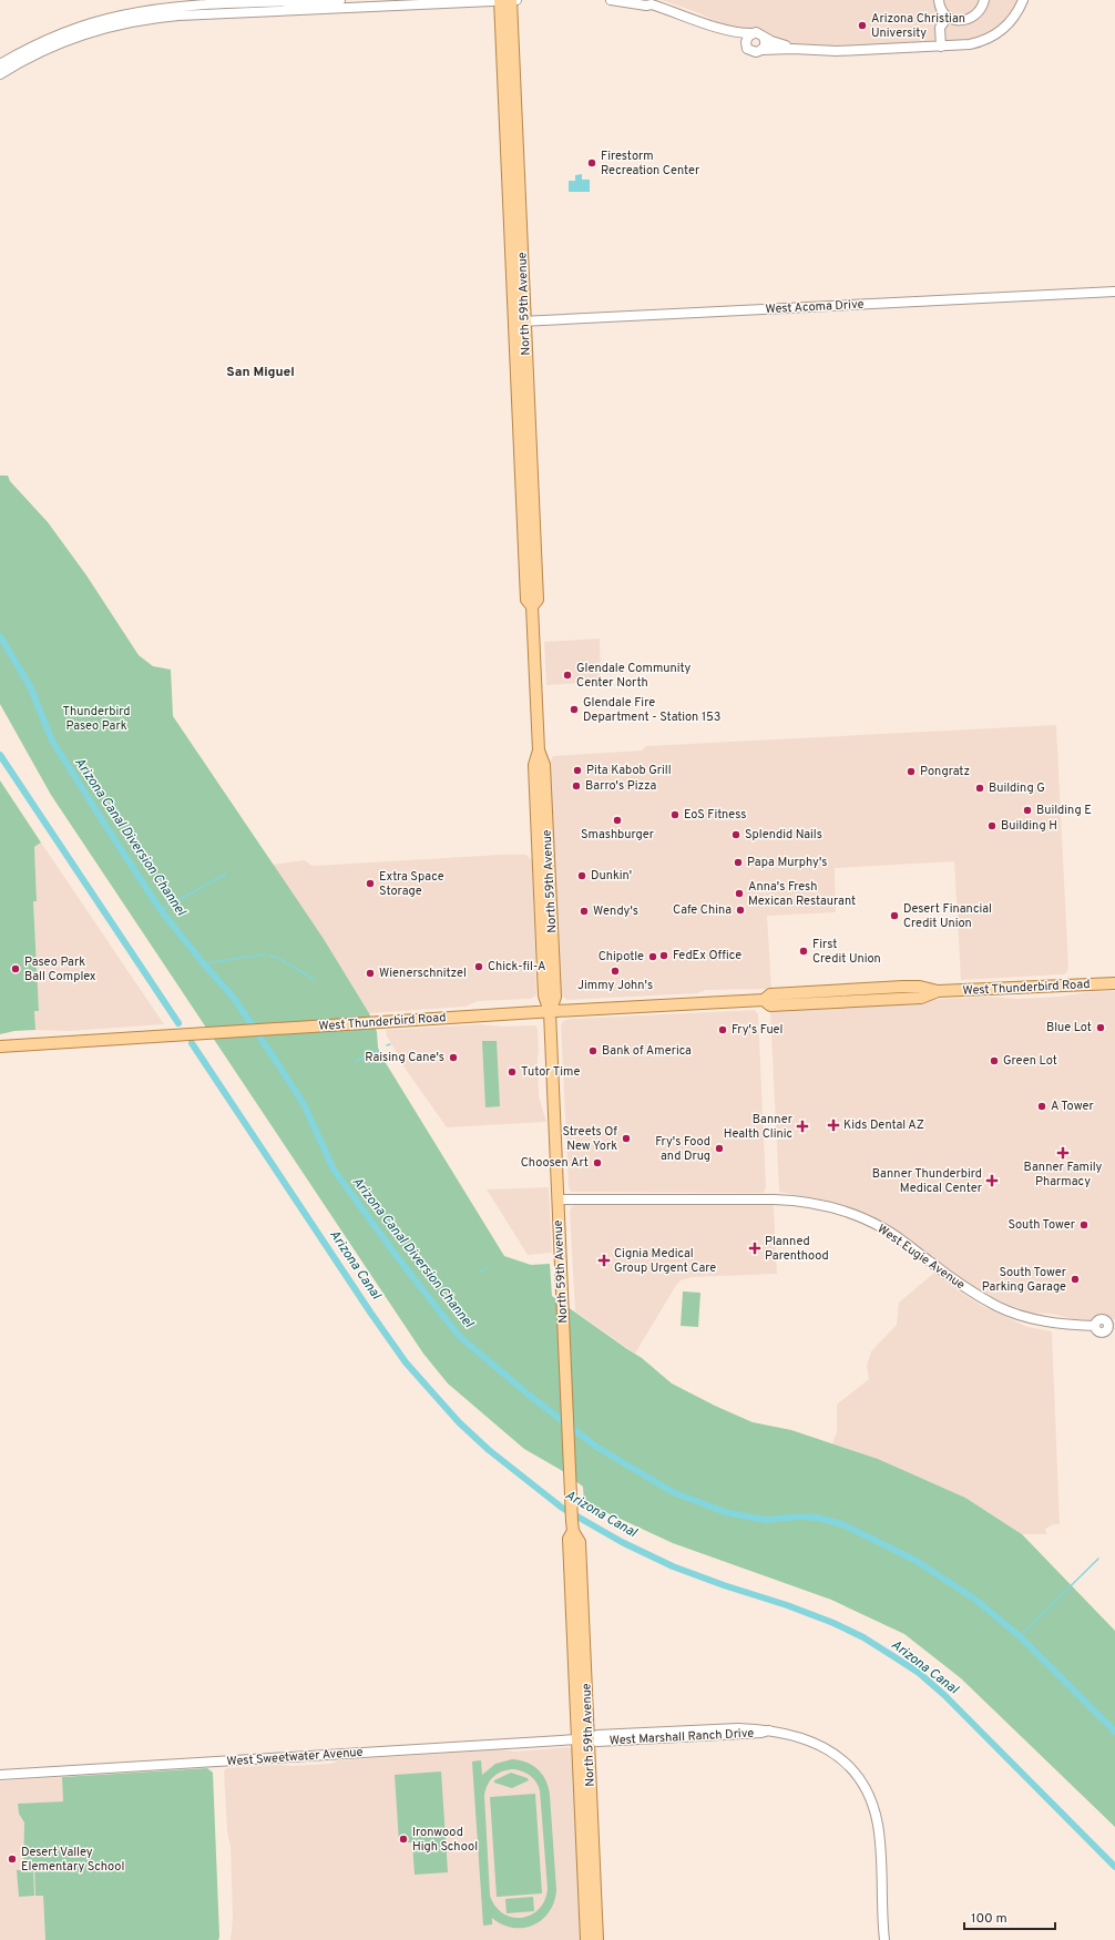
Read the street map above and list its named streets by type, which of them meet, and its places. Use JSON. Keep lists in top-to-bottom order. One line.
{"streets":{"main road":["North 59th Avenue","West Thunderbird Road"],"street":["West Acoma Drive","West Eugie Avenue","West Marshall Ranch Drive","West Sweetwater Avenue"]},"crossings":[["North 59th Avenue","West Acoma Drive"],["North 59th Avenue","West Thunderbird Road"],["North 59th Avenue","West Eugie Avenue"],["North 59th Avenue","West Marshall Ranch Drive"],["North 59th Avenue","West Sweetwater Avenue"],["West Marshall Ranch Drive","West Sweetwater Avenue"]],"districts":["San Miguel"],"water":["Arizona Canal Diversion Channel","Arizona Canal"],"parks":["Thunderbird Paseo Park"],"places":{"other":["Arizona Christian University","Firestorm Recreation Center","Glendale Community Center North","Glendale Fire Department - Station 153","Pita Kabob Grill","Pongratz","Barro's Pizza","Building G","Building E","EoS Fitness","Smashburger","Building H","Splendid Nails","Papa Murphy's","Dunkin'","Extra Space Storage","Anna's Fresh Mexican Restaurant","Cafe China","Wendy's","Desert Financial Credit Union","First Credit Union","FedEx Office","Chipotle","Chick-fil-A","Paseo Park Ball Complex","Jimmy John's","Wienerschnitzel","Blue Lot","Fry's Fuel","Bank of America","Raising Cane's","Green Lot","Tutor Time","A Tower","Streets Of New York","Fry's Food and Drug","Choosen Art","South Tower","South Tower Parking Garage","Ironwood High School","Desert Valley Elementary School"],"health":["Kids Dental AZ","Banner Health Clinic","Banner Family Pharmacy","Banner Thunderbird Medical Center","Planned Parenthood","Cignia Medical Group Urgent Care"]},"scale_bar":"100 m"}
